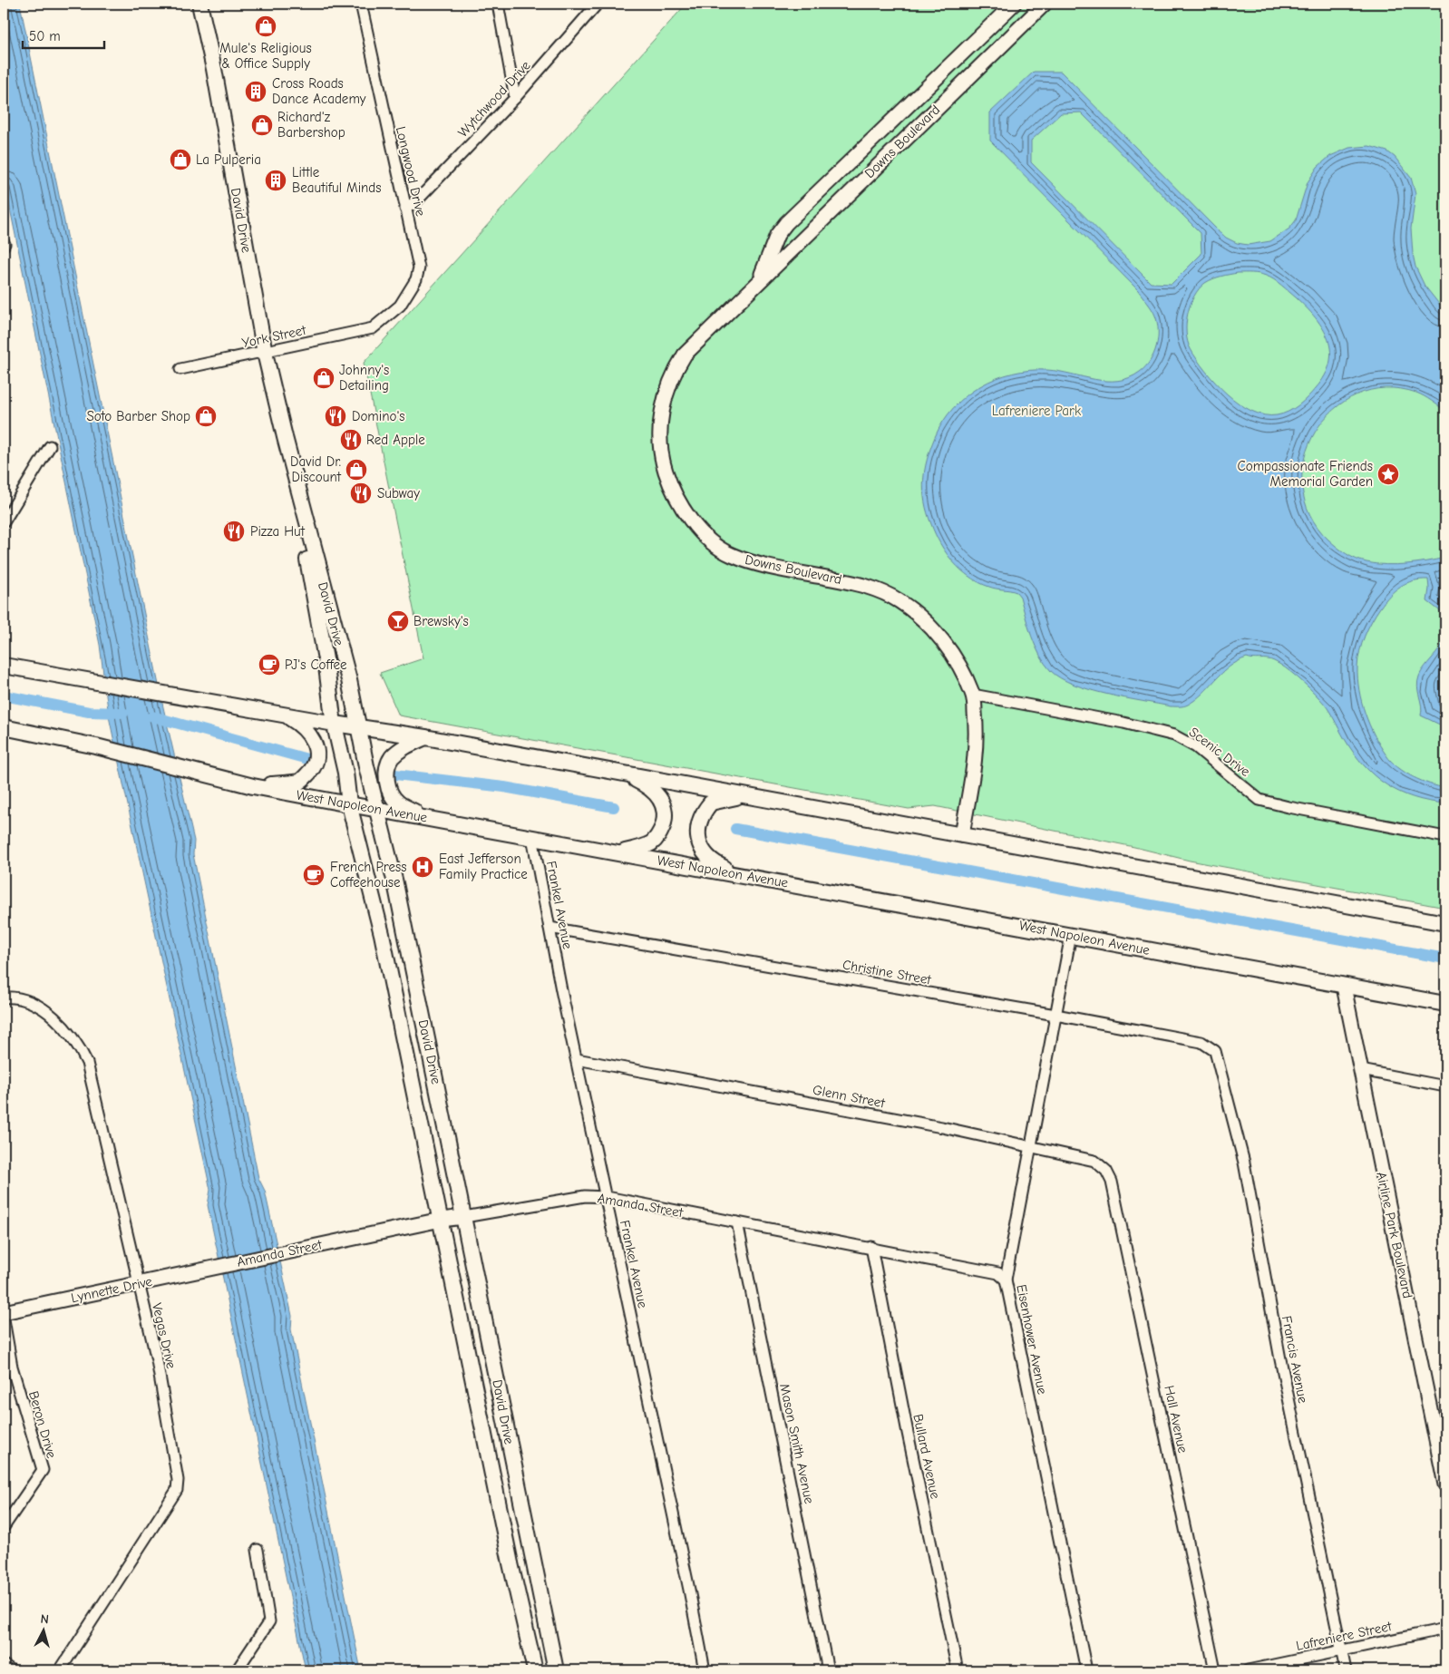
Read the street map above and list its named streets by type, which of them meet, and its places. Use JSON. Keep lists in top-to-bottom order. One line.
{"streets":{"main road":["David Drive","West Napoleon Avenue"],"street":["Wytchwood Drive","Downs Boulevard","Longwood Drive","York Street","Scenic Drive","Frankel Avenue","Christine Street","Glenn Street","Amanda Street","Airline Park Boulevard","Lynnette Drive","Vegas Drive","Eisenhower Avenue","Francis Avenue","Hall Avenue","Beron Drive","Mason Smith Avenue","Bullard Avenue","Lafreniere Street"]},"crossings":[["Wytchwood Drive","Longwood Drive"],["Downs Boulevard","Scenic Drive"],["Longwood Drive","York Street"],["David Drive","York Street"],["David Drive","West Napoleon Avenue"],["David Drive","Amanda Street"],["West Napoleon Avenue","Frankel Avenue"],["West Napoleon Avenue","Airline Park Boulevard"],["West Napoleon Avenue","Eisenhower Avenue"],["Frankel Avenue","Christine Street"],["Frankel Avenue","Glenn Street"],["Frankel Avenue","Amanda Street"],["Christine Street","Eisenhower Avenue"],["Christine Street","Francis Avenue"],["Glenn Street","Eisenhower Avenue"],["Glenn Street","Hall Avenue"],["Amanda Street","Lynnette Drive"],["Amanda Street","Eisenhower Avenue"],["Amanda Street","Mason Smith Avenue"],["Amanda Street","Bullard Avenue"],["Lynnette Drive","Vegas Drive"],["Francis Avenue","Lafreniere Street"]],"parks":["Lafreniere Park"],"places":{"shop":["Mule's Religious & Office Supply","Richard'z Barbershop","La Pulperia","Johnny's Detailing","Soto Barber Shop","David Dr. Discount"],"building":["Cross Roads Dance Academy","Little Beautiful Minds"],"restaurant":["Domino's","Red Apple","Subway","Pizza Hut"],"place":["Compassionate Friends Memorial Garden"],"bar":["Brewsky's"],"cafe":["PJ's Coffee","French Press Coffeehouse"],"hospital":["East Jefferson Family Practice"]},"scale_bar":"50 m","north":"top"}
